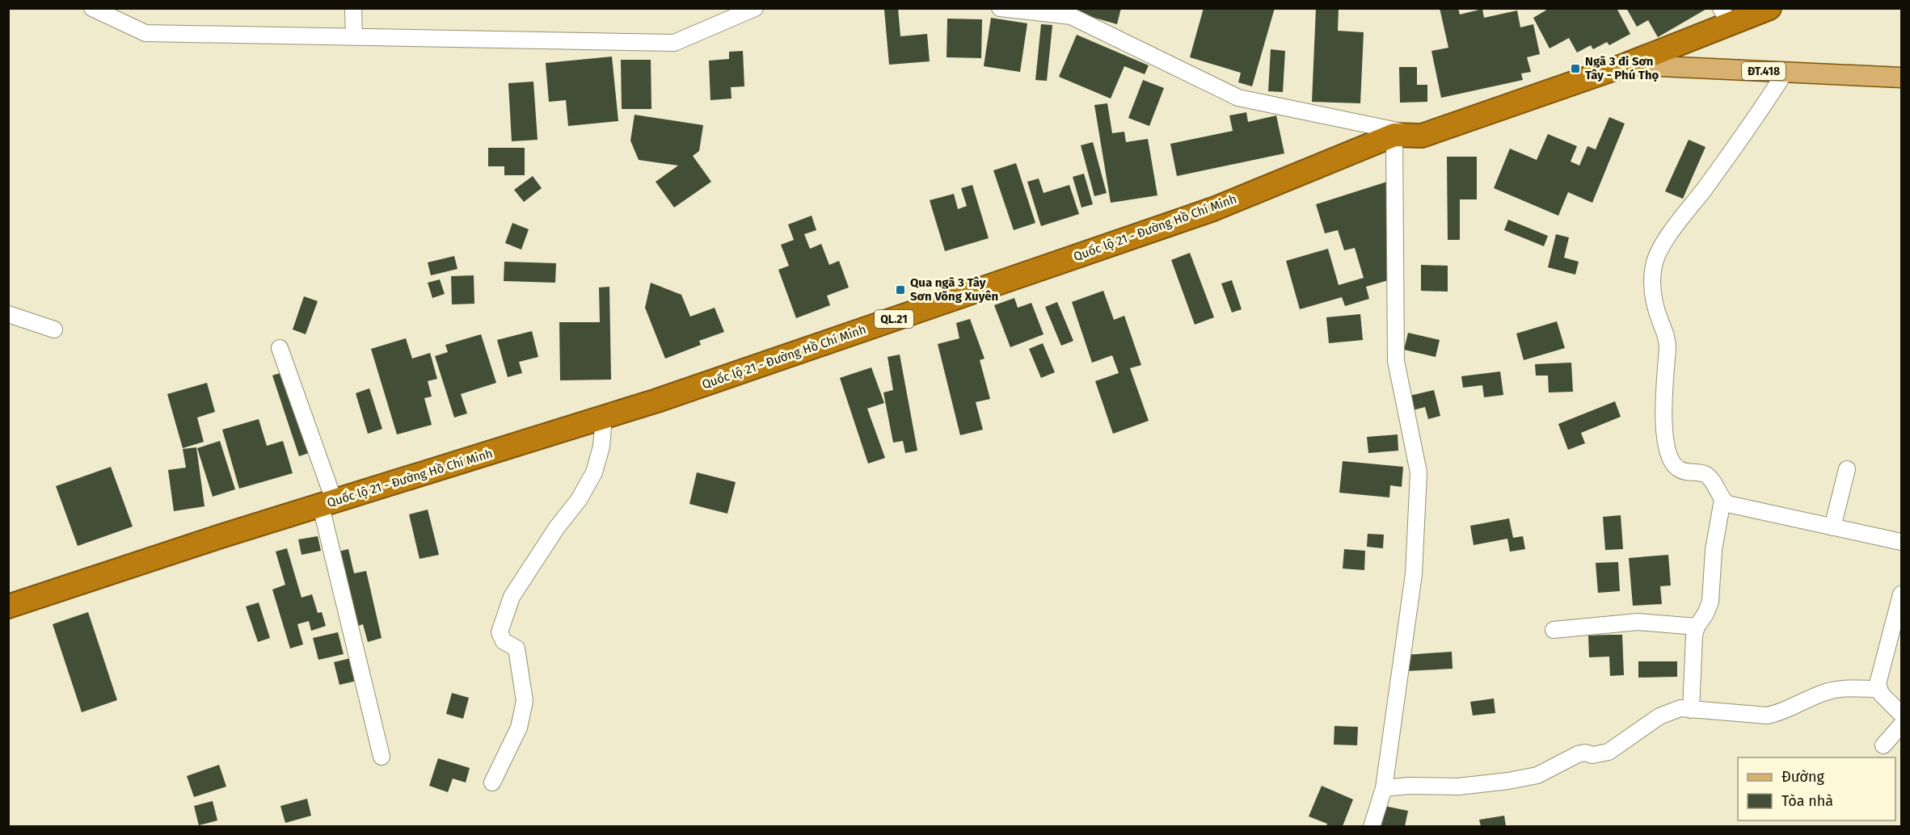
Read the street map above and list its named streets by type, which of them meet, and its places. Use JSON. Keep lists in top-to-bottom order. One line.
{"streets":{"highway":["Quốc lộ 21 - Đường Hồ Chí Minh","QL.21"],"main road":["ĐT.418"]},"crossings":[["ĐT.418","Quốc lộ 21 - Đường Hồ Chí Minh"]],"places":{"transit":["Ngã 3 đi Sơn Tây - Phú Thọ","Qua ngã 3 Tây Sơn Võng Xuyên"]},"legend":["Đường","Tòa nhà"]}
